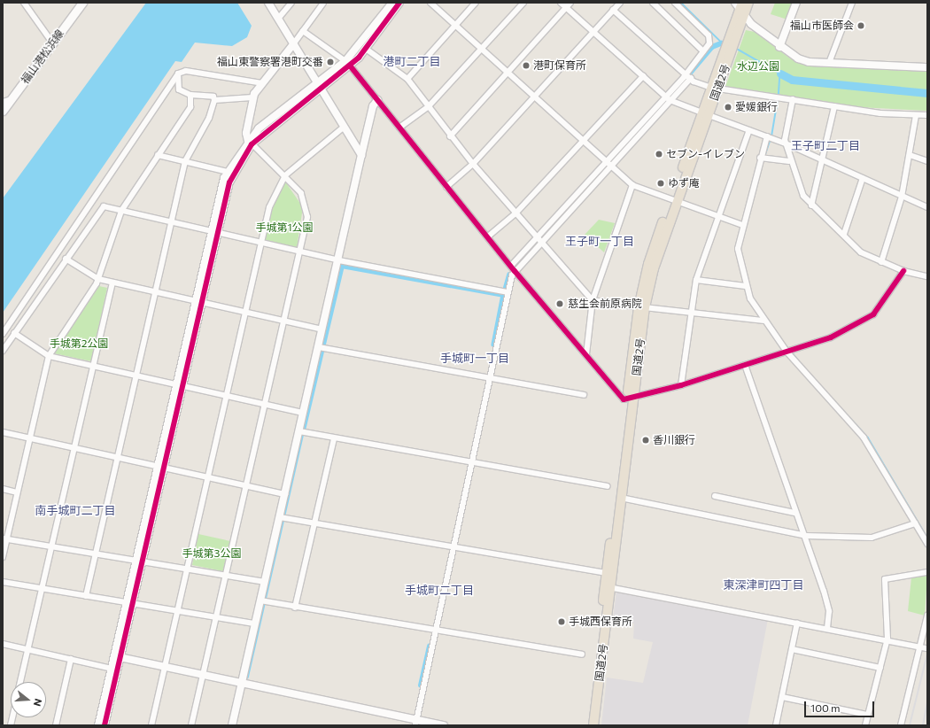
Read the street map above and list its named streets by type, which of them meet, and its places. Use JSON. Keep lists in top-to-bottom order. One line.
{"streets":{"highway":["国道2号"],"main road":["福山港松浜線"]},"districts":["港町二丁目","王子町二丁目","王子町一丁目","手城町一丁目","南手城町二丁目","東深津町四丁目","手城町二丁目"],"parks":["水辺公園","手城第1公園","手城第2公園","手城第3公園"],"places":["福山市医師会","福山東警察署港町交番","港町保育所","愛媛銀行","セブン-イレブン","ゆず庵","慈生会前原病院","香川銀行","手城西保育所"],"scale_bar":"100 m","north":"right"}
